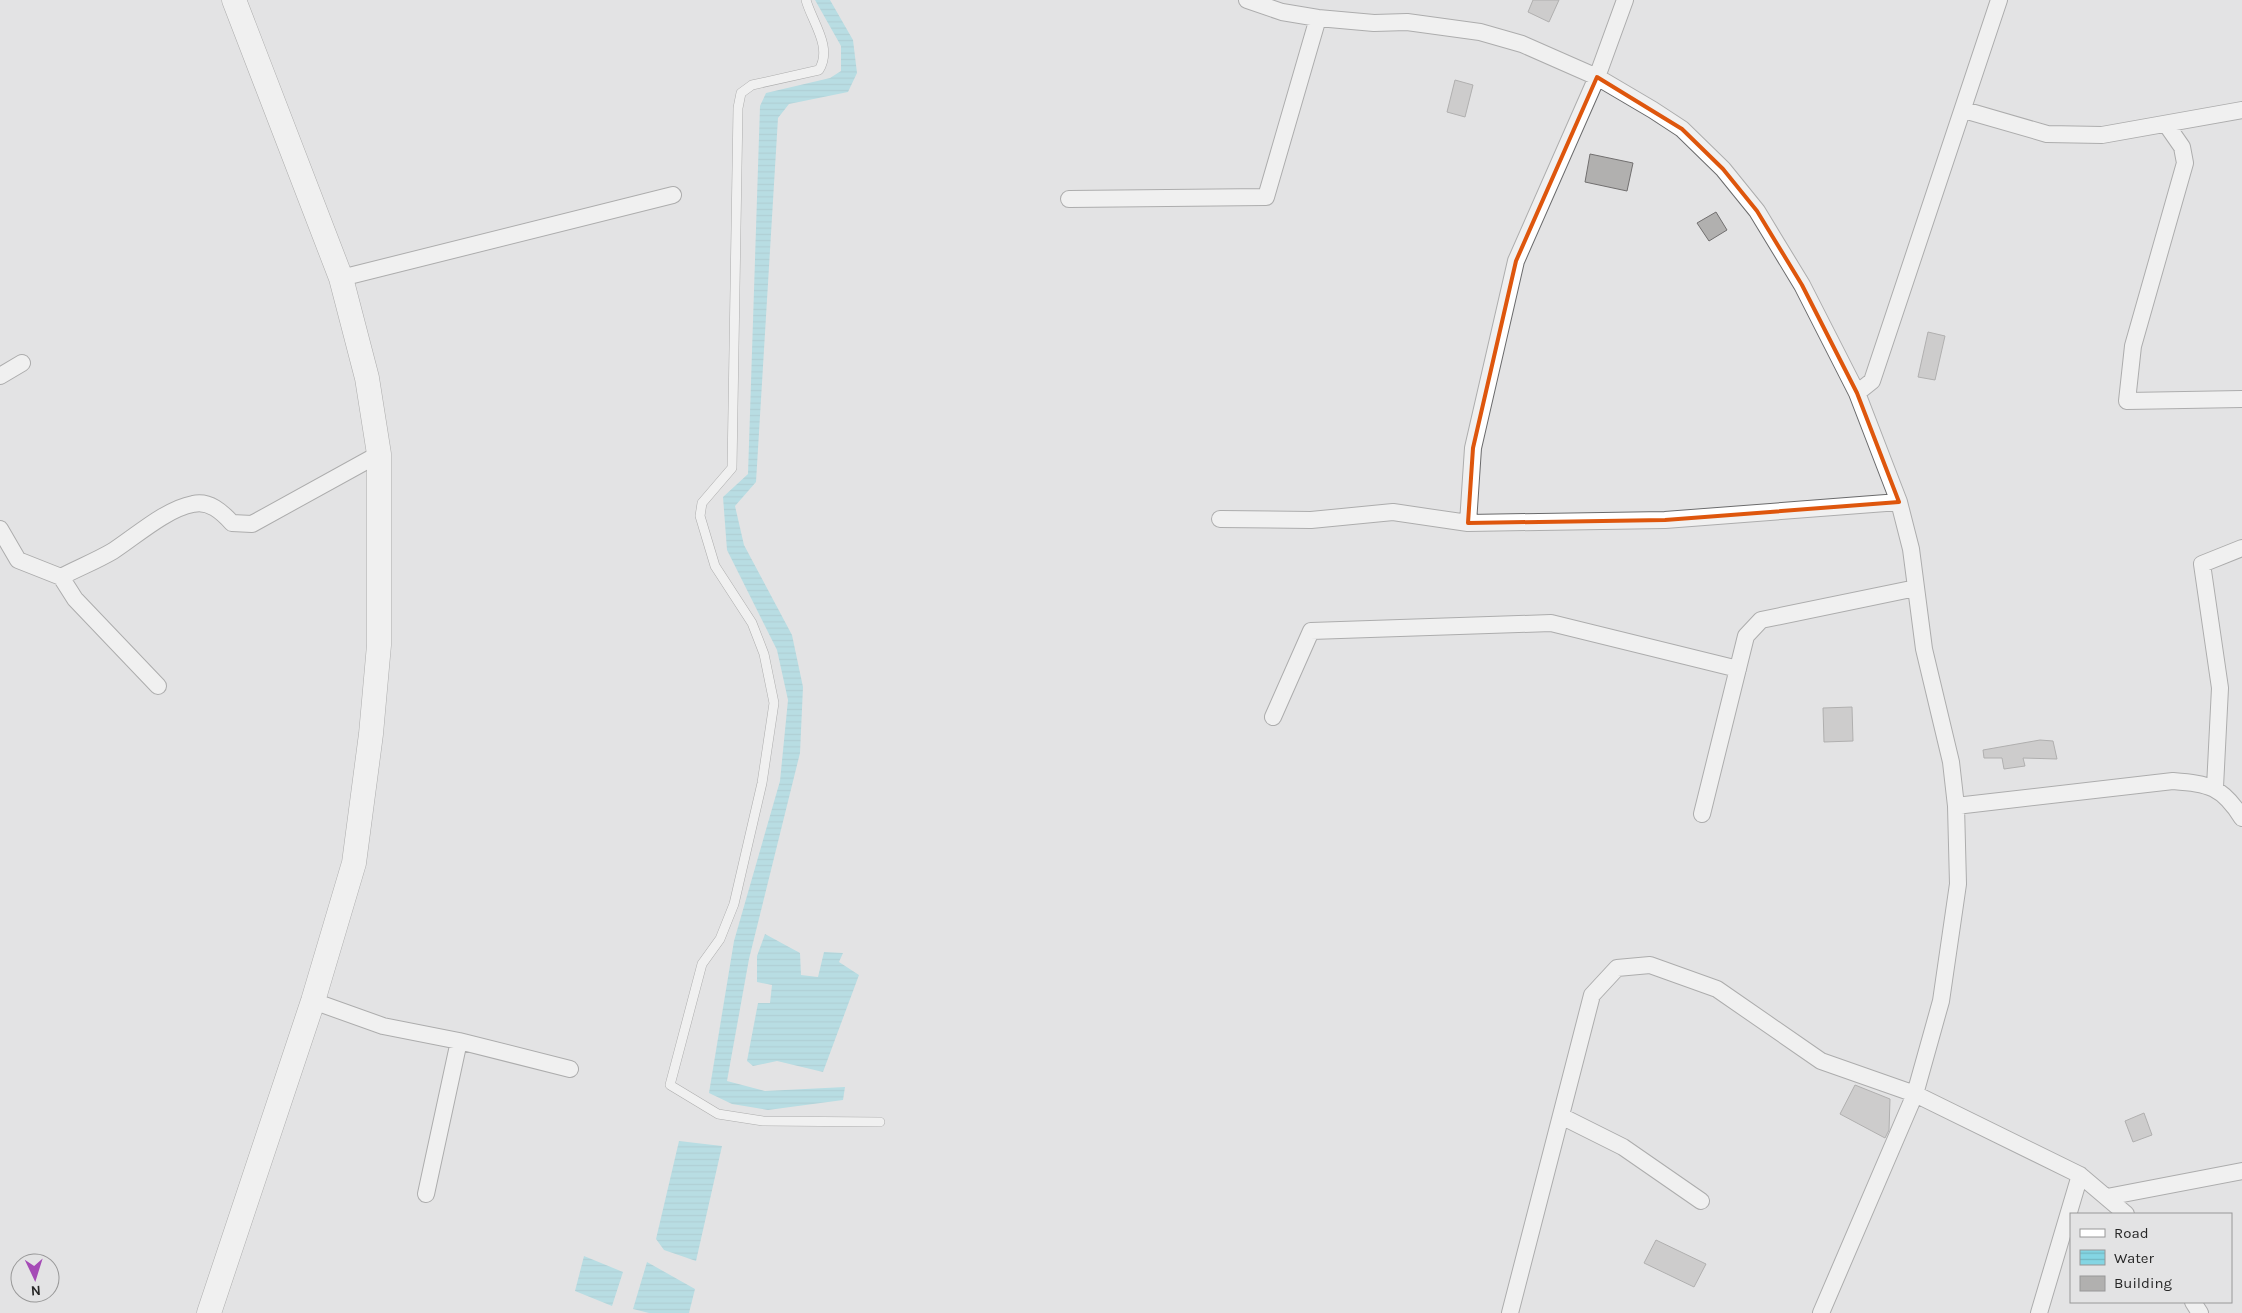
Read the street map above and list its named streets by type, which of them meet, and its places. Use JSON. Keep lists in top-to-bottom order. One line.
{"legend":["Road","Water","Building"],"north":"bottom"}
